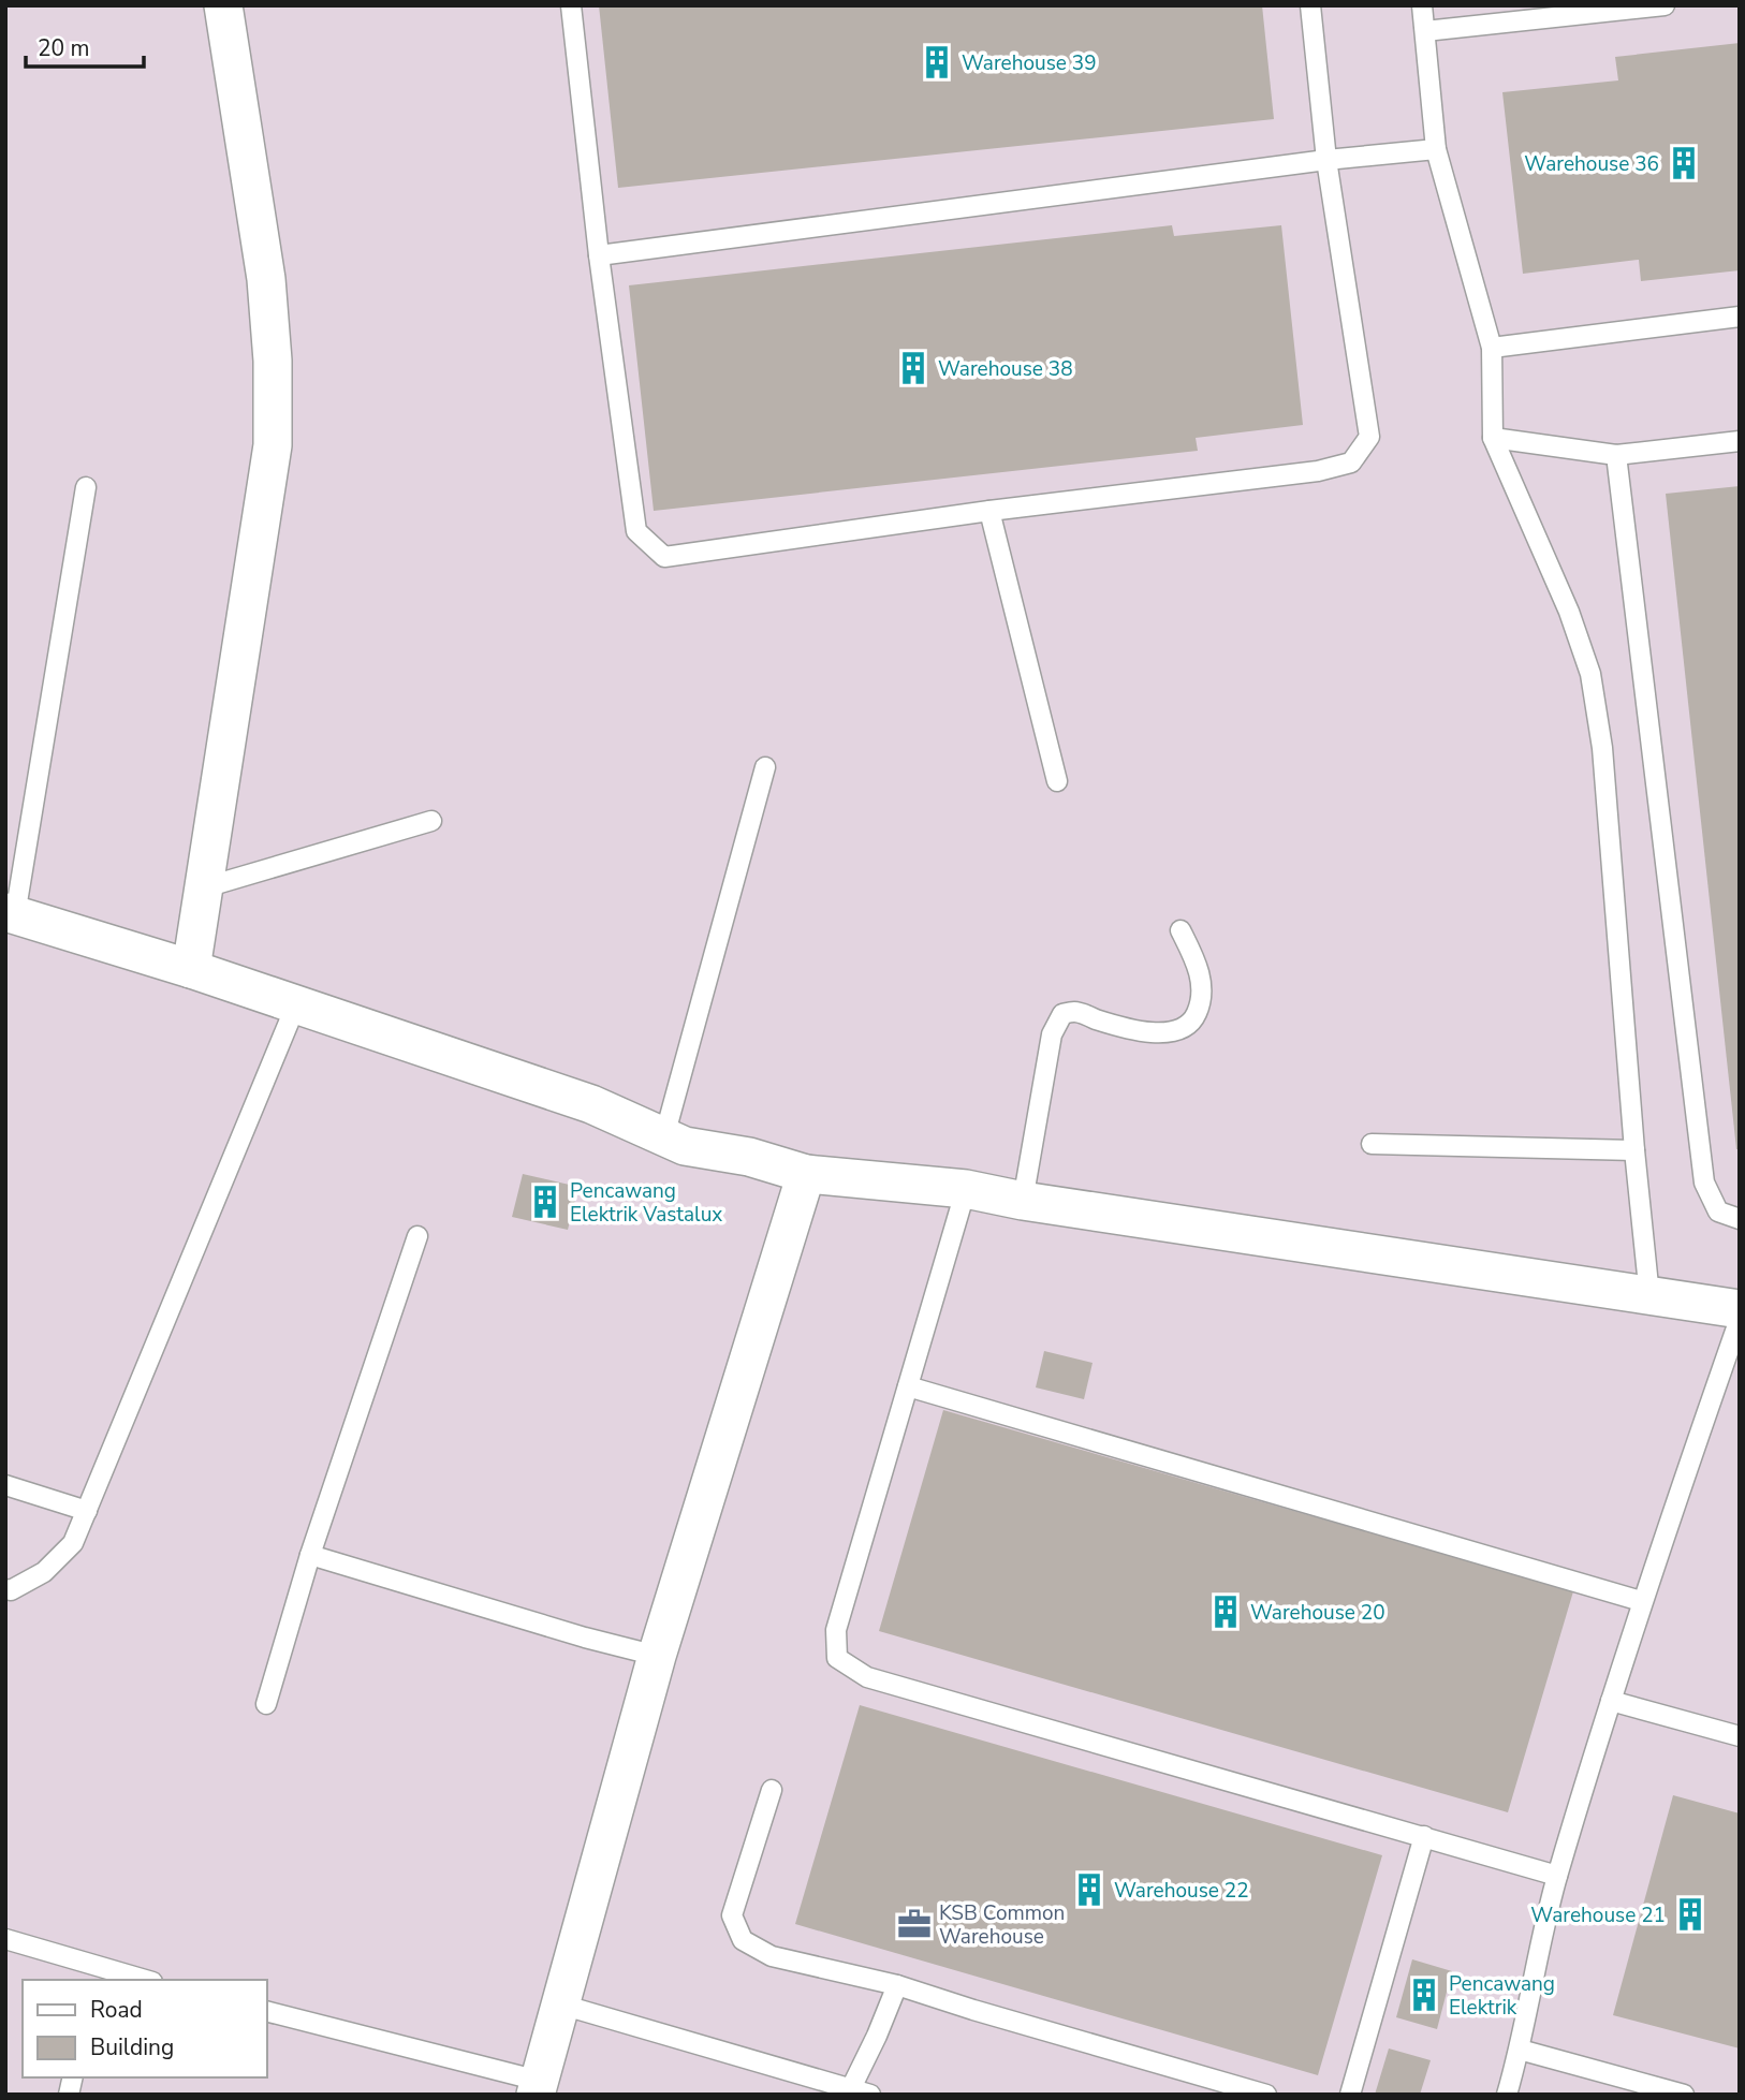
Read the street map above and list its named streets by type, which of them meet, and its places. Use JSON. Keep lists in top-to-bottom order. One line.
{"places":{"building":["Warehouse 39","Warehouse 36","Warehouse 38","Pencawang Elektrik Vastalux","Warehouse 20","Warehouse 22","Warehouse 21","Pencawang Elektrik"],"office":["KSB Common Warehouse"]},"legend":["Road","Building"],"scale_bar":"20 m"}
